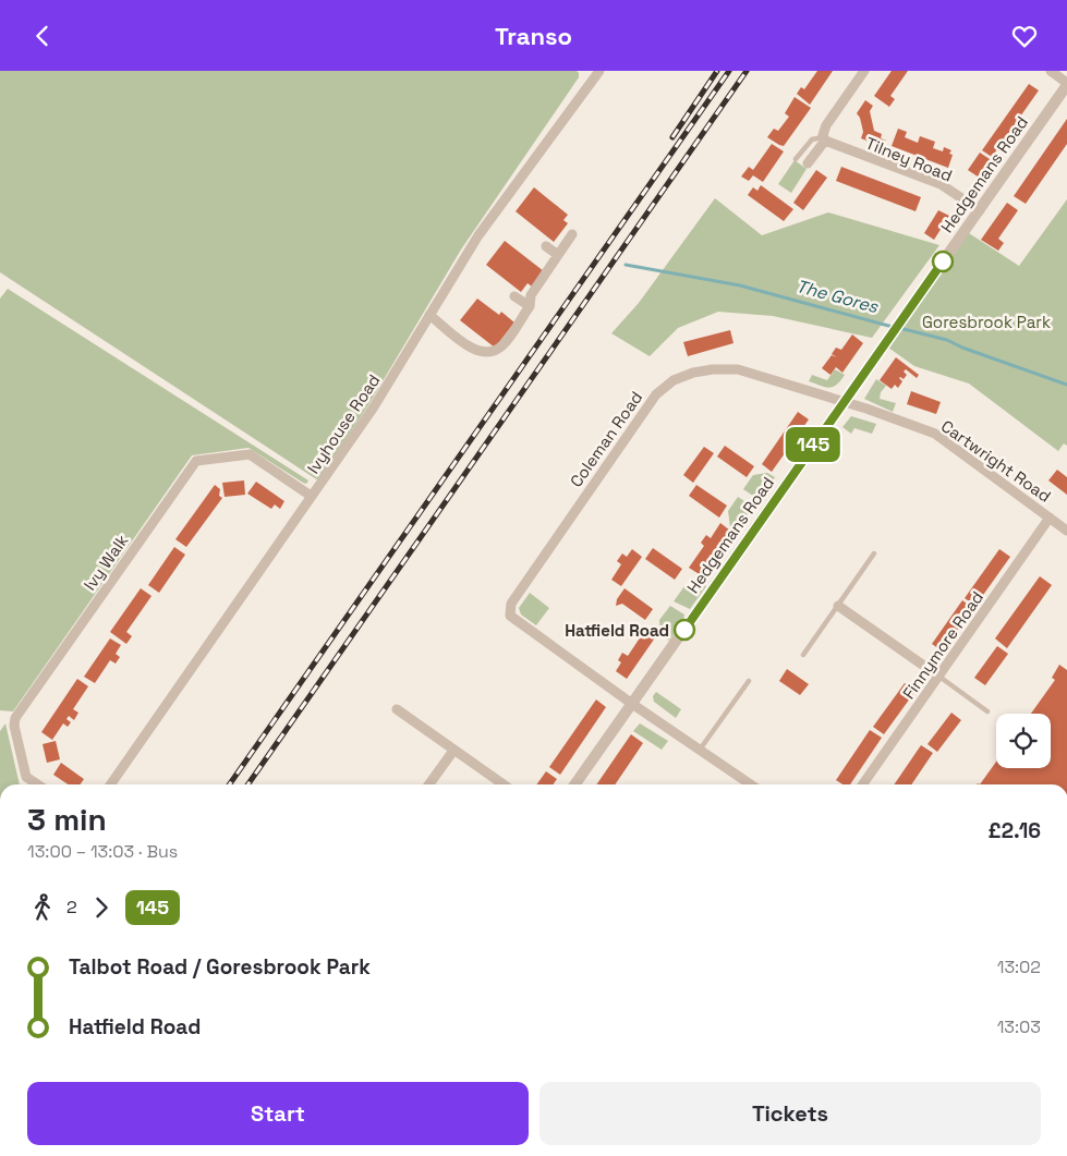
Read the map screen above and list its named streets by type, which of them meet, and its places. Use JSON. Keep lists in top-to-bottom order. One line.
{"streets":{"street":["Tilney Road","Hedgemans Road","Ivyhouse Road","Coleman Road","Cartwright Road","Ivy Walk","Finnymore Road"]},"crossings":[["Tilney Road","Hedgemans Road"],["Hedgemans Road","Coleman Road"],["Hedgemans Road","Cartwright Road"],["Ivyhouse Road","Ivy Walk"],["Coleman Road","Cartwright Road"],["Cartwright Road","Finnymore Road"]],"water":["The Gores"],"parks":["Goresbrook Park"],"places":["Hatfield Road"],"lines":["bus line 145"],"page":{"header":"Transo","on_map":"145","heading":["3 min","13:00 – 13:03 · Bus","£2.16"],"legs":["2","145"],"list":[{"name":"Talbot Road / Goresbrook Park","value":"13:02"},{"name":"Hatfield Road","value":"13:03"}],"buttons":["Start","Tickets"]}}
